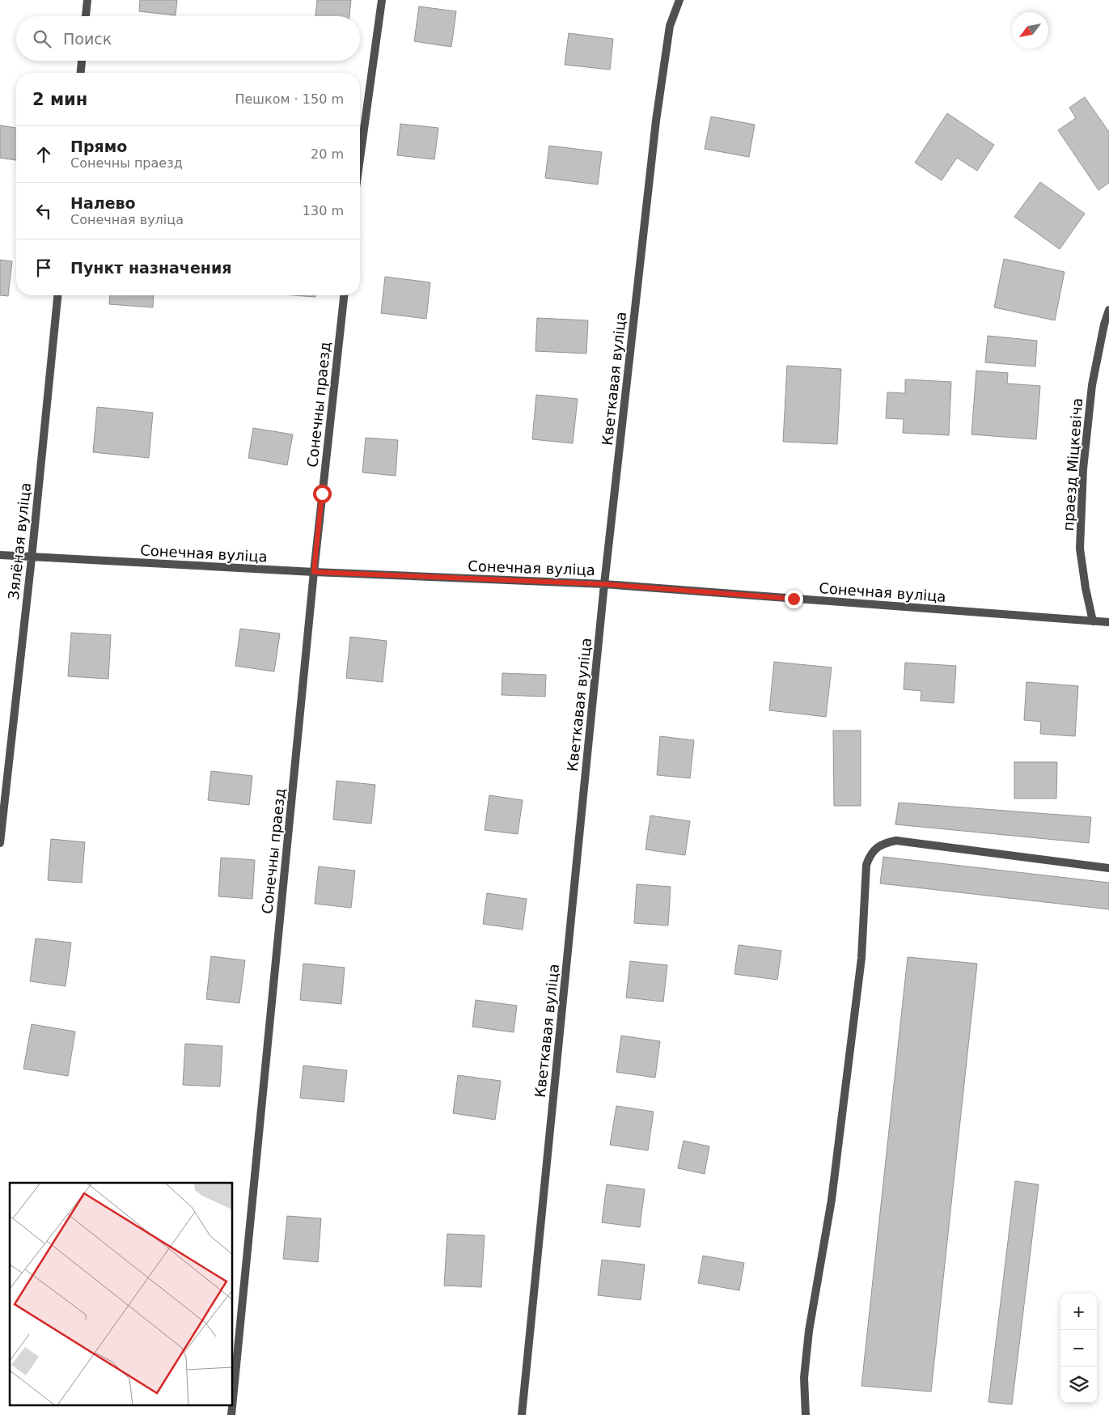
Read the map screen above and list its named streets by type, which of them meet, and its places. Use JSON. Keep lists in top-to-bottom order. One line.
{"streets":{"street":["Кветкавая вуліца","Сонечны праезд","праезд Міцкевіча","Зялёная вуліца","Сонечная вуліца"]},"crossings":[["Кветкавая вуліца","Сонечная вуліца"],["Сонечны праезд","Сонечная вуліца"],["праезд Міцкевіча","Сонечная вуліца"],["Зялёная вуліца","Сонечная вуліца"]],"north":"bottom left","page":{"search":"Поиск","heading":["2 мин","Пешком · 150 m"],"list":[["Прямо","Сонечны праезд","20 m"],["Налево","Сонечная вуліца","130 m"],"Пункт назначения"],"map_buttons":["+","−"]}}
